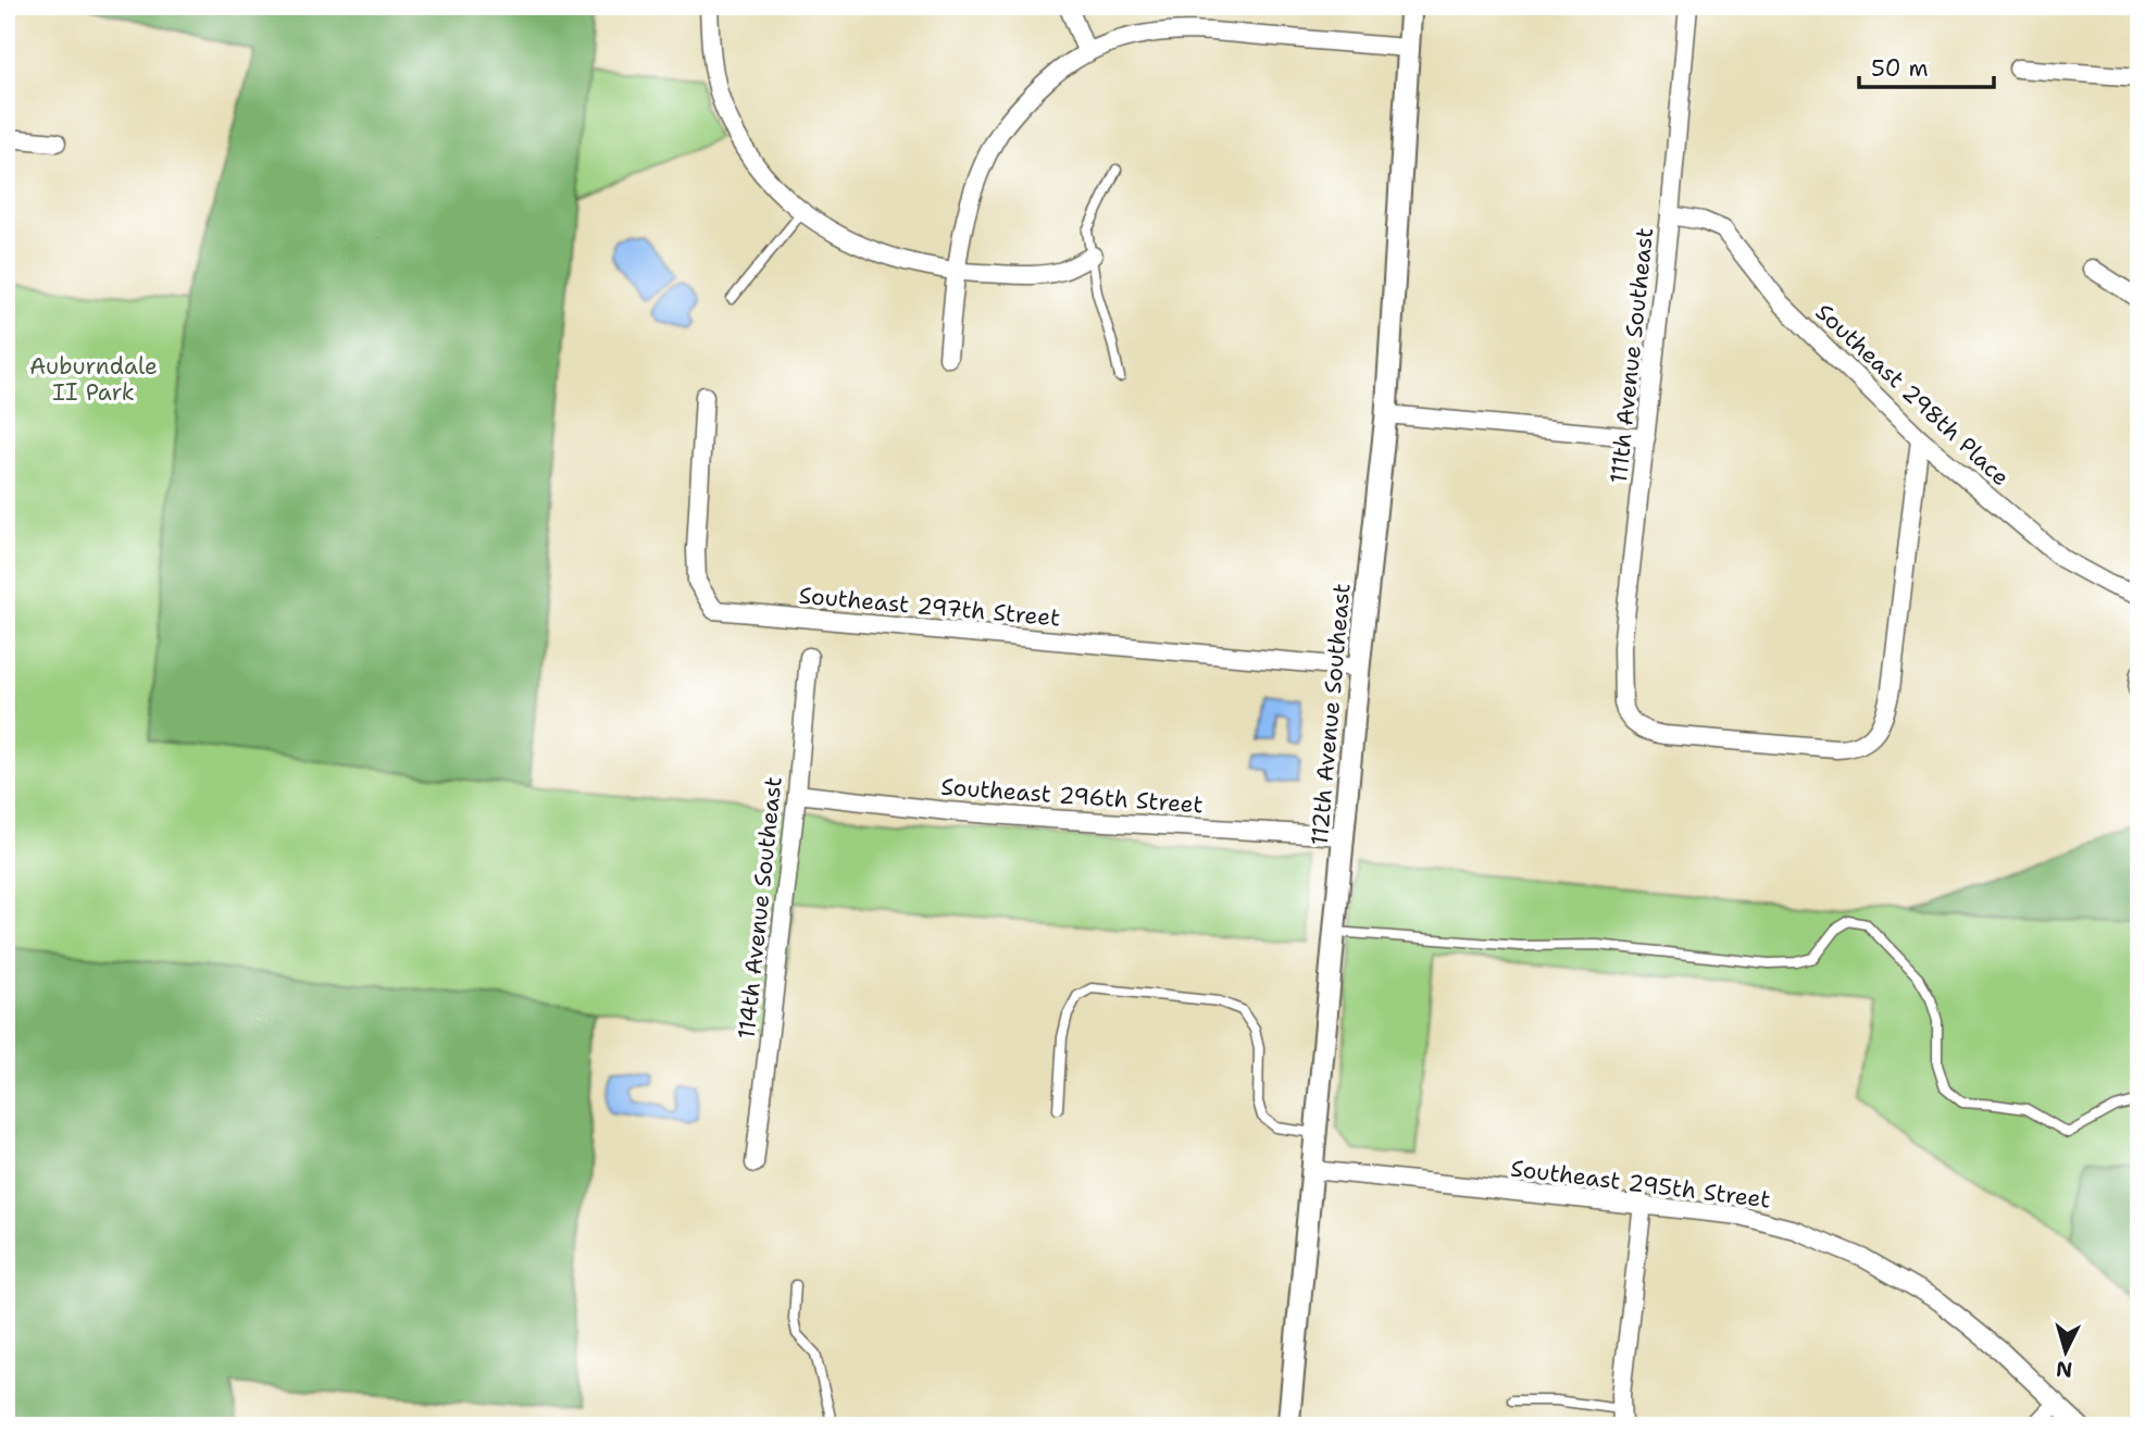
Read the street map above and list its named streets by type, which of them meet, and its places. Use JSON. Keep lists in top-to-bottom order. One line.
{"streets":{"street":["111th Avenue Southeast","Southeast 298th Place","Southeast 297th Street","112th Avenue Southeast","Southeast 296th Street","114th Avenue Southeast","Southeast 295th Street"]},"crossings":[["111th Avenue Southeast","Southeast 298th Place"],["Southeast 297th Street","112th Avenue Southeast"],["112th Avenue Southeast","Southeast 296th Street"],["112th Avenue Southeast","Southeast 295th Street"],["Southeast 296th Street","114th Avenue Southeast"]],"parks":["Auburndale II Park"],"scale_bar":"50 m","north":"bottom"}
